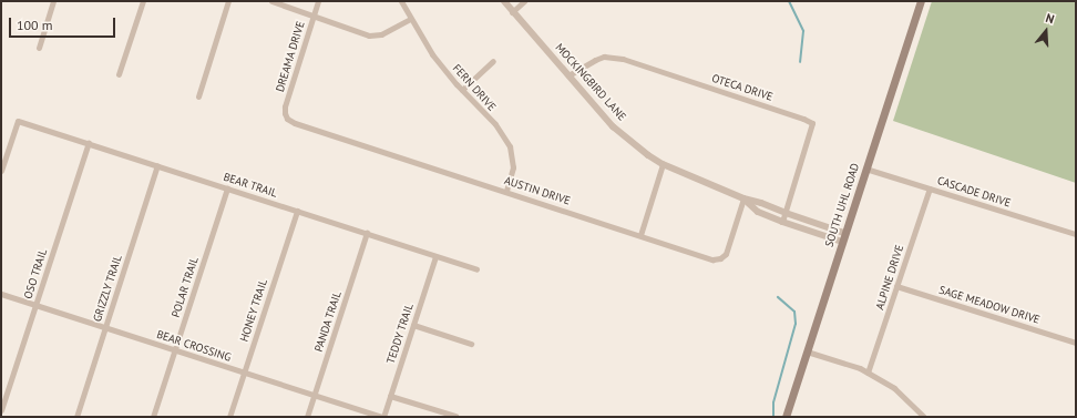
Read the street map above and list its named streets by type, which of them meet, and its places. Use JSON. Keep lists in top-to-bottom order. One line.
{"streets":{"main road":["SOUTH UHL ROAD"],"street":["DREAMA DRIVE","MOCKINGBIRD LANE","FERN DRIVE","OTECA DRIVE","BEAR TRAIL","AUSTIN DRIVE","CASCADE DRIVE","OSO TRAIL","ALPINE DRIVE","POLAR TRAIL","GRIZZLY TRAIL","SAGE MEADOW DRIVE","HONEY TRAIL","PANDA TRAIL","TEDDY TRAIL","BEAR CROSSING"]},"crossings":[["DREAMA DRIVE","AUSTIN DRIVE"],["MOCKINGBIRD LANE","OTECA DRIVE"],["MOCKINGBIRD LANE","AUSTIN DRIVE"],["MOCKINGBIRD LANE","SOUTH UHL ROAD"],["FERN DRIVE","AUSTIN DRIVE"],["BEAR TRAIL","OSO TRAIL"],["BEAR TRAIL","POLAR TRAIL"],["BEAR TRAIL","GRIZZLY TRAIL"],["BEAR TRAIL","HONEY TRAIL"],["BEAR TRAIL","PANDA TRAIL"],["BEAR TRAIL","TEDDY TRAIL"],["CASCADE DRIVE","SOUTH UHL ROAD"],["CASCADE DRIVE","ALPINE DRIVE"],["OSO TRAIL","BEAR CROSSING"],["ALPINE DRIVE","SAGE MEADOW DRIVE"],["POLAR TRAIL","BEAR CROSSING"],["GRIZZLY TRAIL","BEAR CROSSING"],["HONEY TRAIL","BEAR CROSSING"],["PANDA TRAIL","BEAR CROSSING"],["TEDDY TRAIL","BEAR CROSSING"]],"scale_bar":"100 m","north":"top"}
